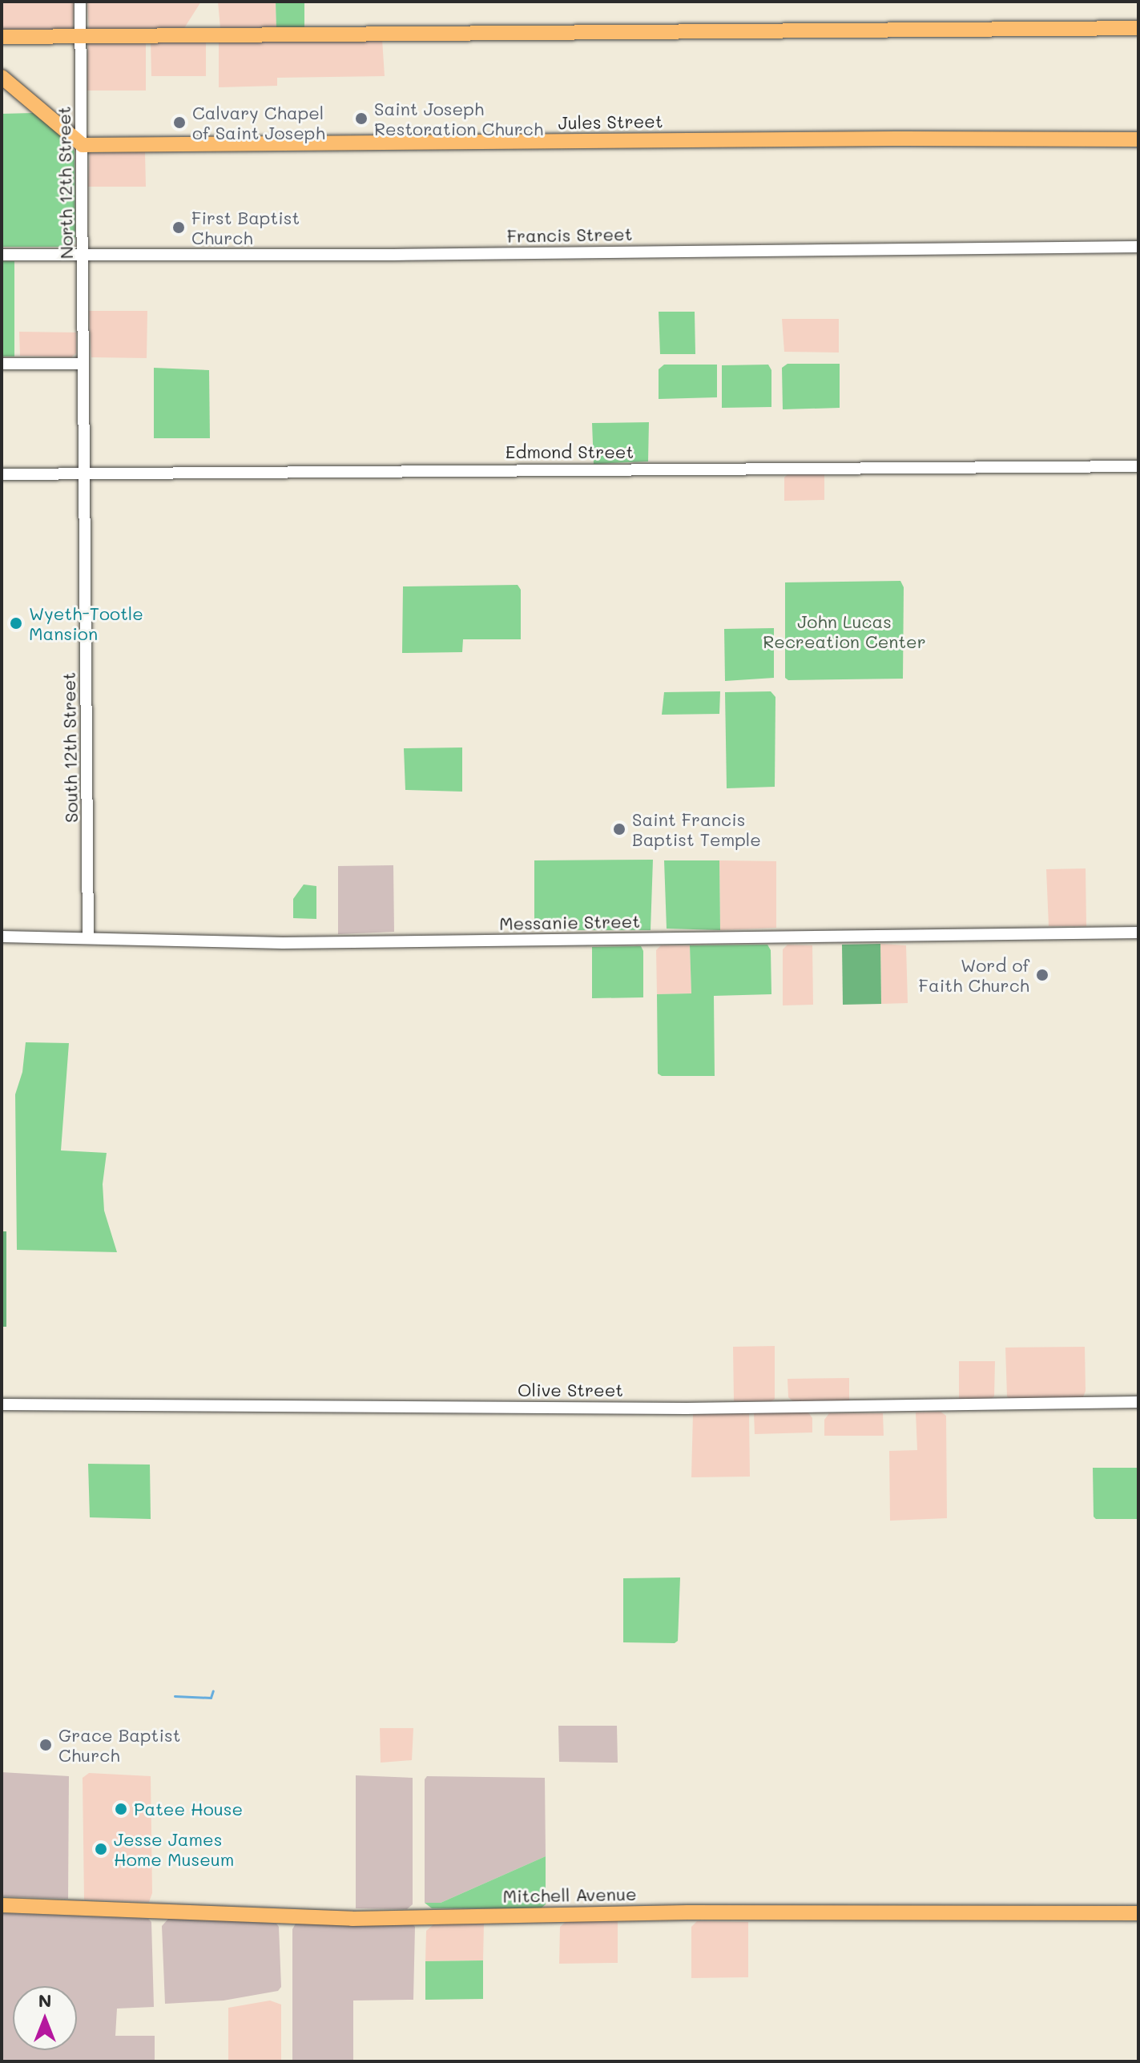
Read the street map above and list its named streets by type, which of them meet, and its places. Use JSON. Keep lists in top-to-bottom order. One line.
{"streets":{"main road":["Jules Street","Mitchell Avenue"],"street":["North 12th Street","Francis Street","Edmond Street","South 12th Street","Messanie Street","Olive Street"]},"crossings":[["Jules Street","North 12th Street"],["North 12th Street","Francis Street"],["North 12th Street","South 12th Street"],["Edmond Street","South 12th Street"],["South 12th Street","Messanie Street"]],"parks":["John Lucas Recreation Center"],"places":["Saint Joseph Restoration Church","Calvary Chapel of Saint Joseph","First Baptist Church","Wyeth-Tootle Mansion","Saint Francis Baptist Temple","Word of Faith Church","Grace Baptist Church","Patee House","Jesse James Home Museum"],"north":"top"}
